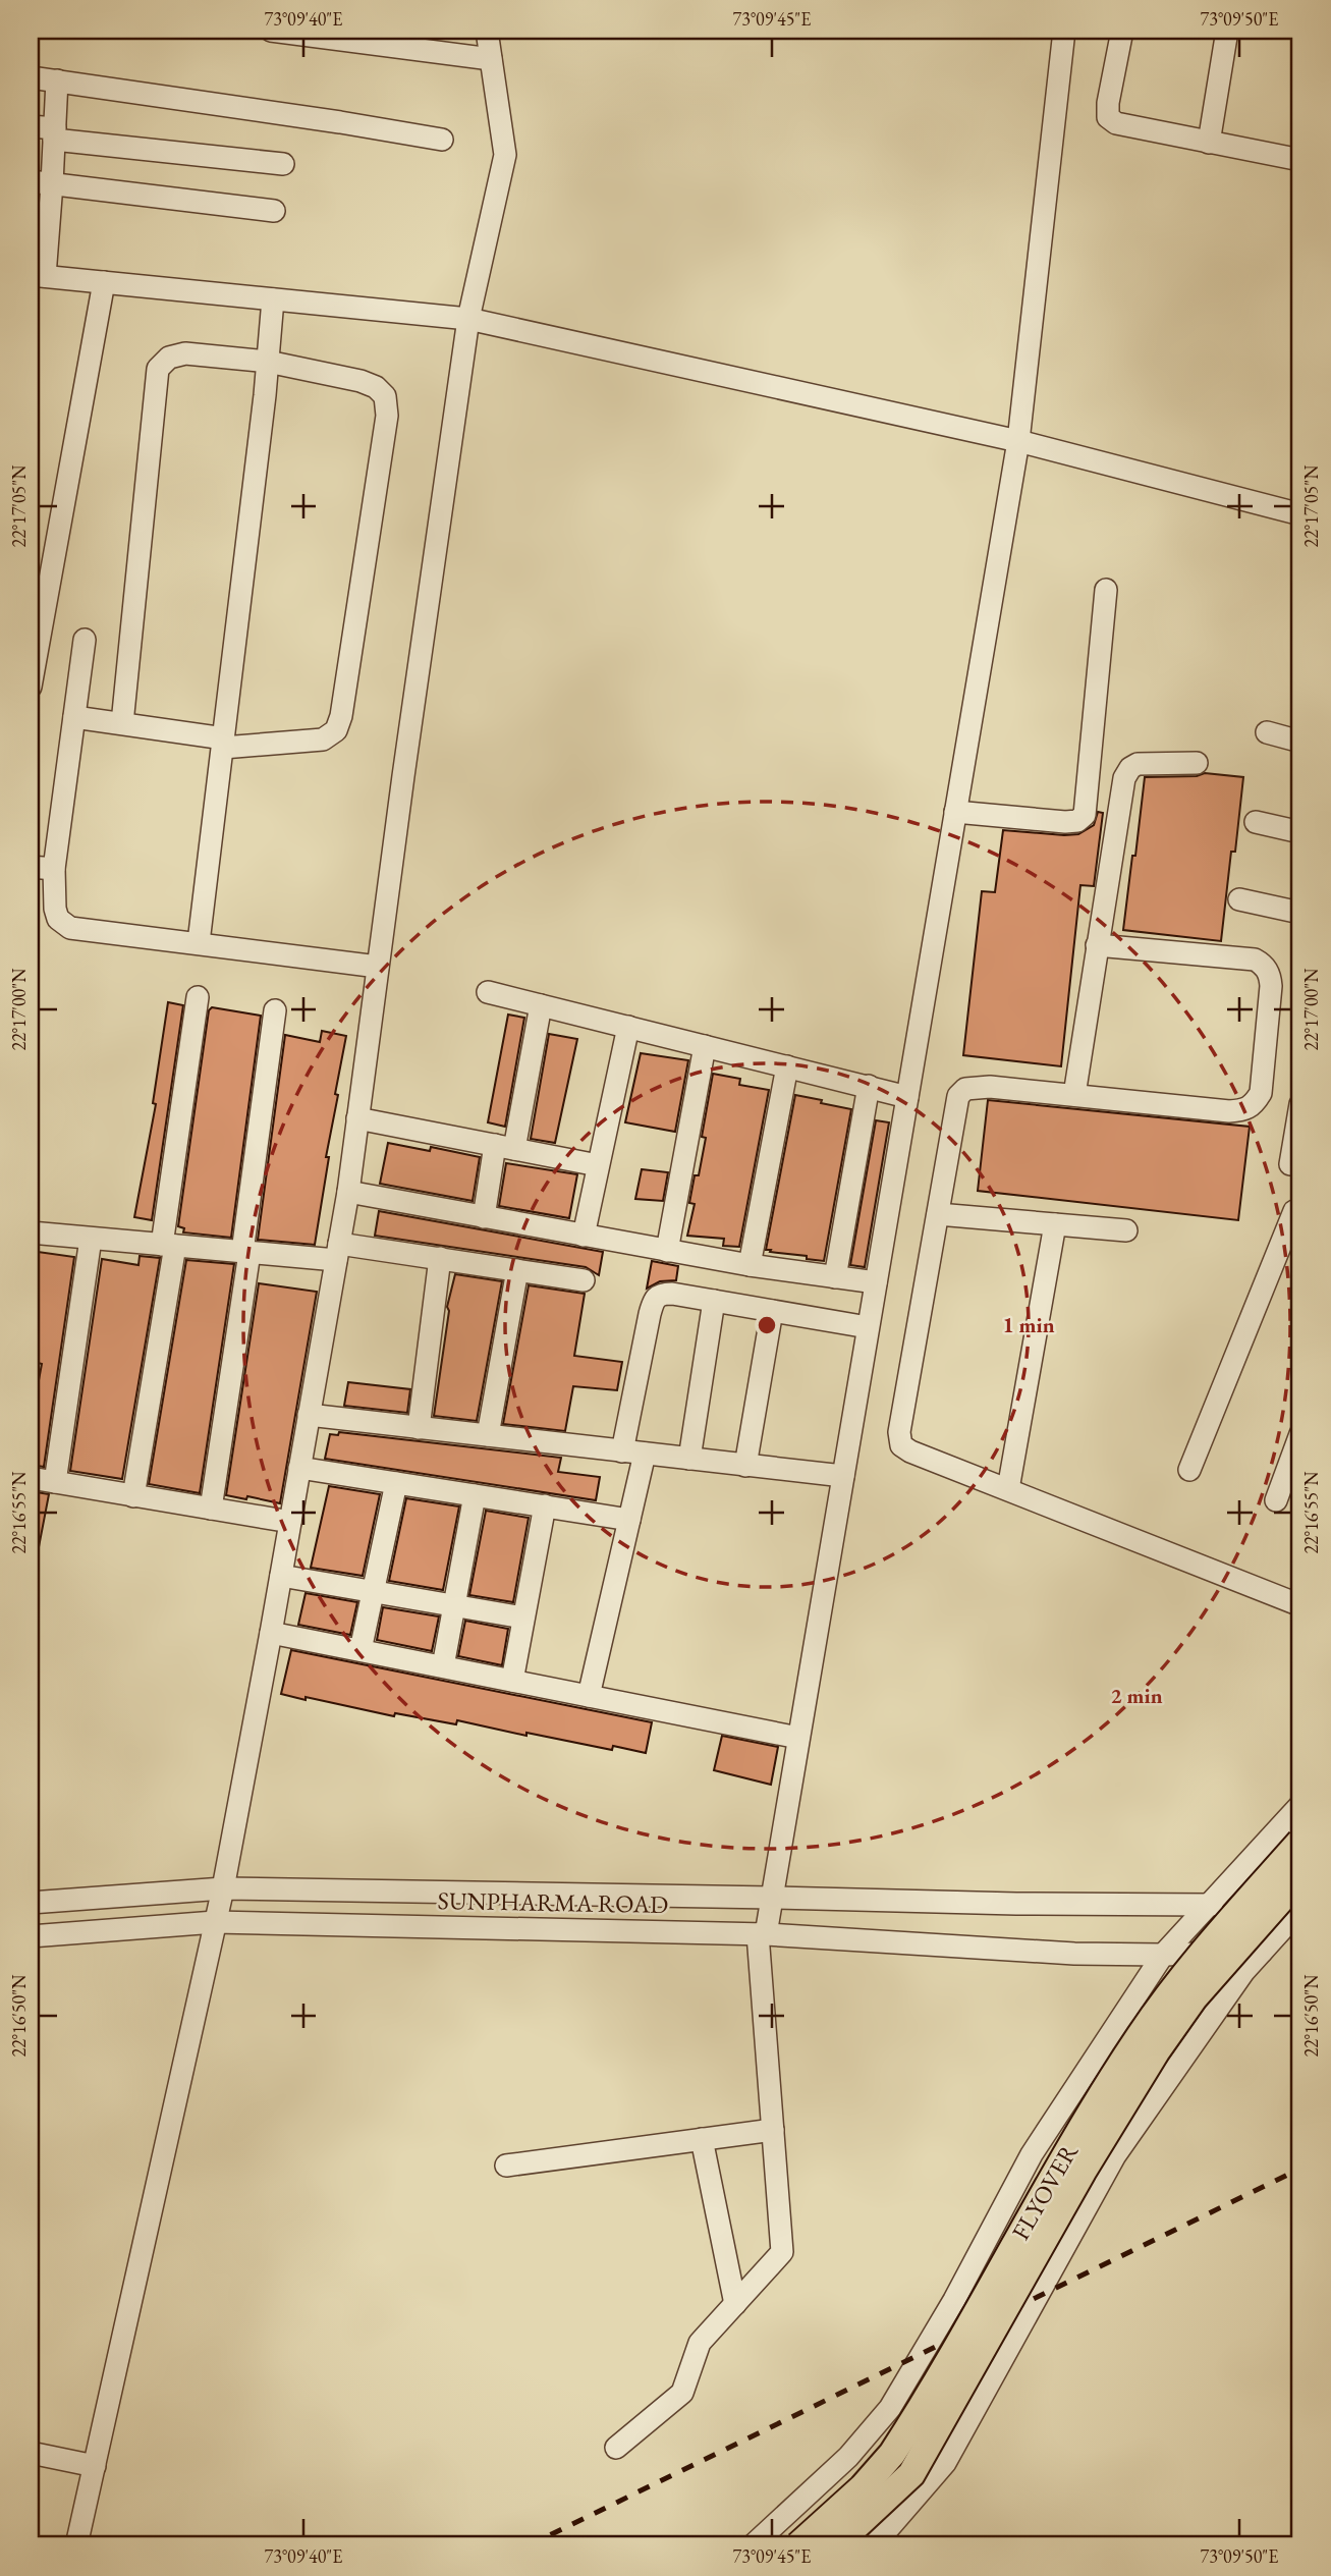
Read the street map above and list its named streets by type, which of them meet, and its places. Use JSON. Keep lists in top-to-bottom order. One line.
{"streets":{"main road":["FLYOVER"],"street":["SUNPHARMA ROAD"]},"coordinates":["73°09'40\"E","73°09'45\"E","73°09'50\"E","22°17'05\"N","22°17'00\"N","22°16'55\"N","22°16'50\"N"],"rings":["1 min","2 min"]}
